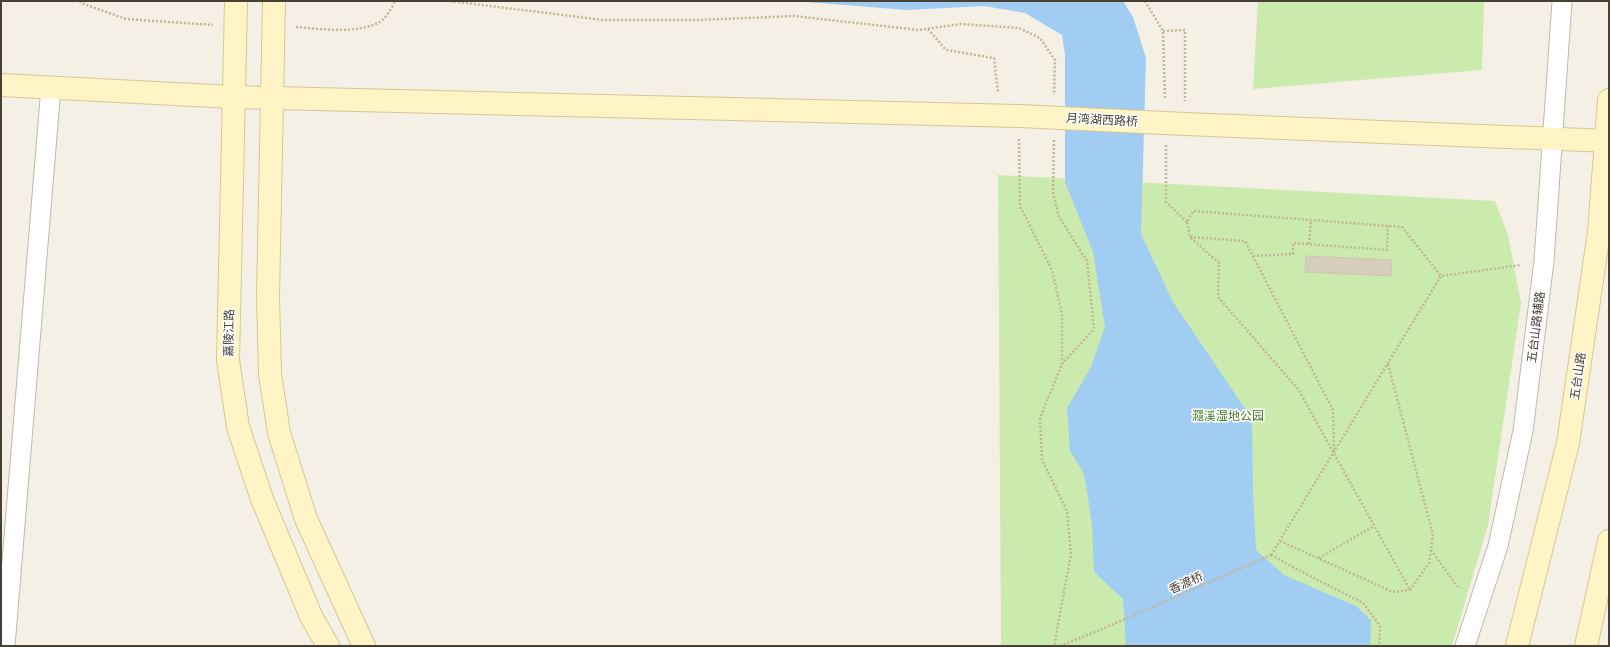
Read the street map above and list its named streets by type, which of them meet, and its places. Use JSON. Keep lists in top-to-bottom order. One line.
{"streets":{"street":["月湾湖西路桥","五台山路辅路","嘉陵江路","五台山路"],"path":["香渡桥"]},"crossings":[["月湾湖西路桥","五台山路辅路"],["月湾湖西路桥","嘉陵江路"],["月湾湖西路桥","五台山路"]],"parks":["㶏溪湿地公园"]}
